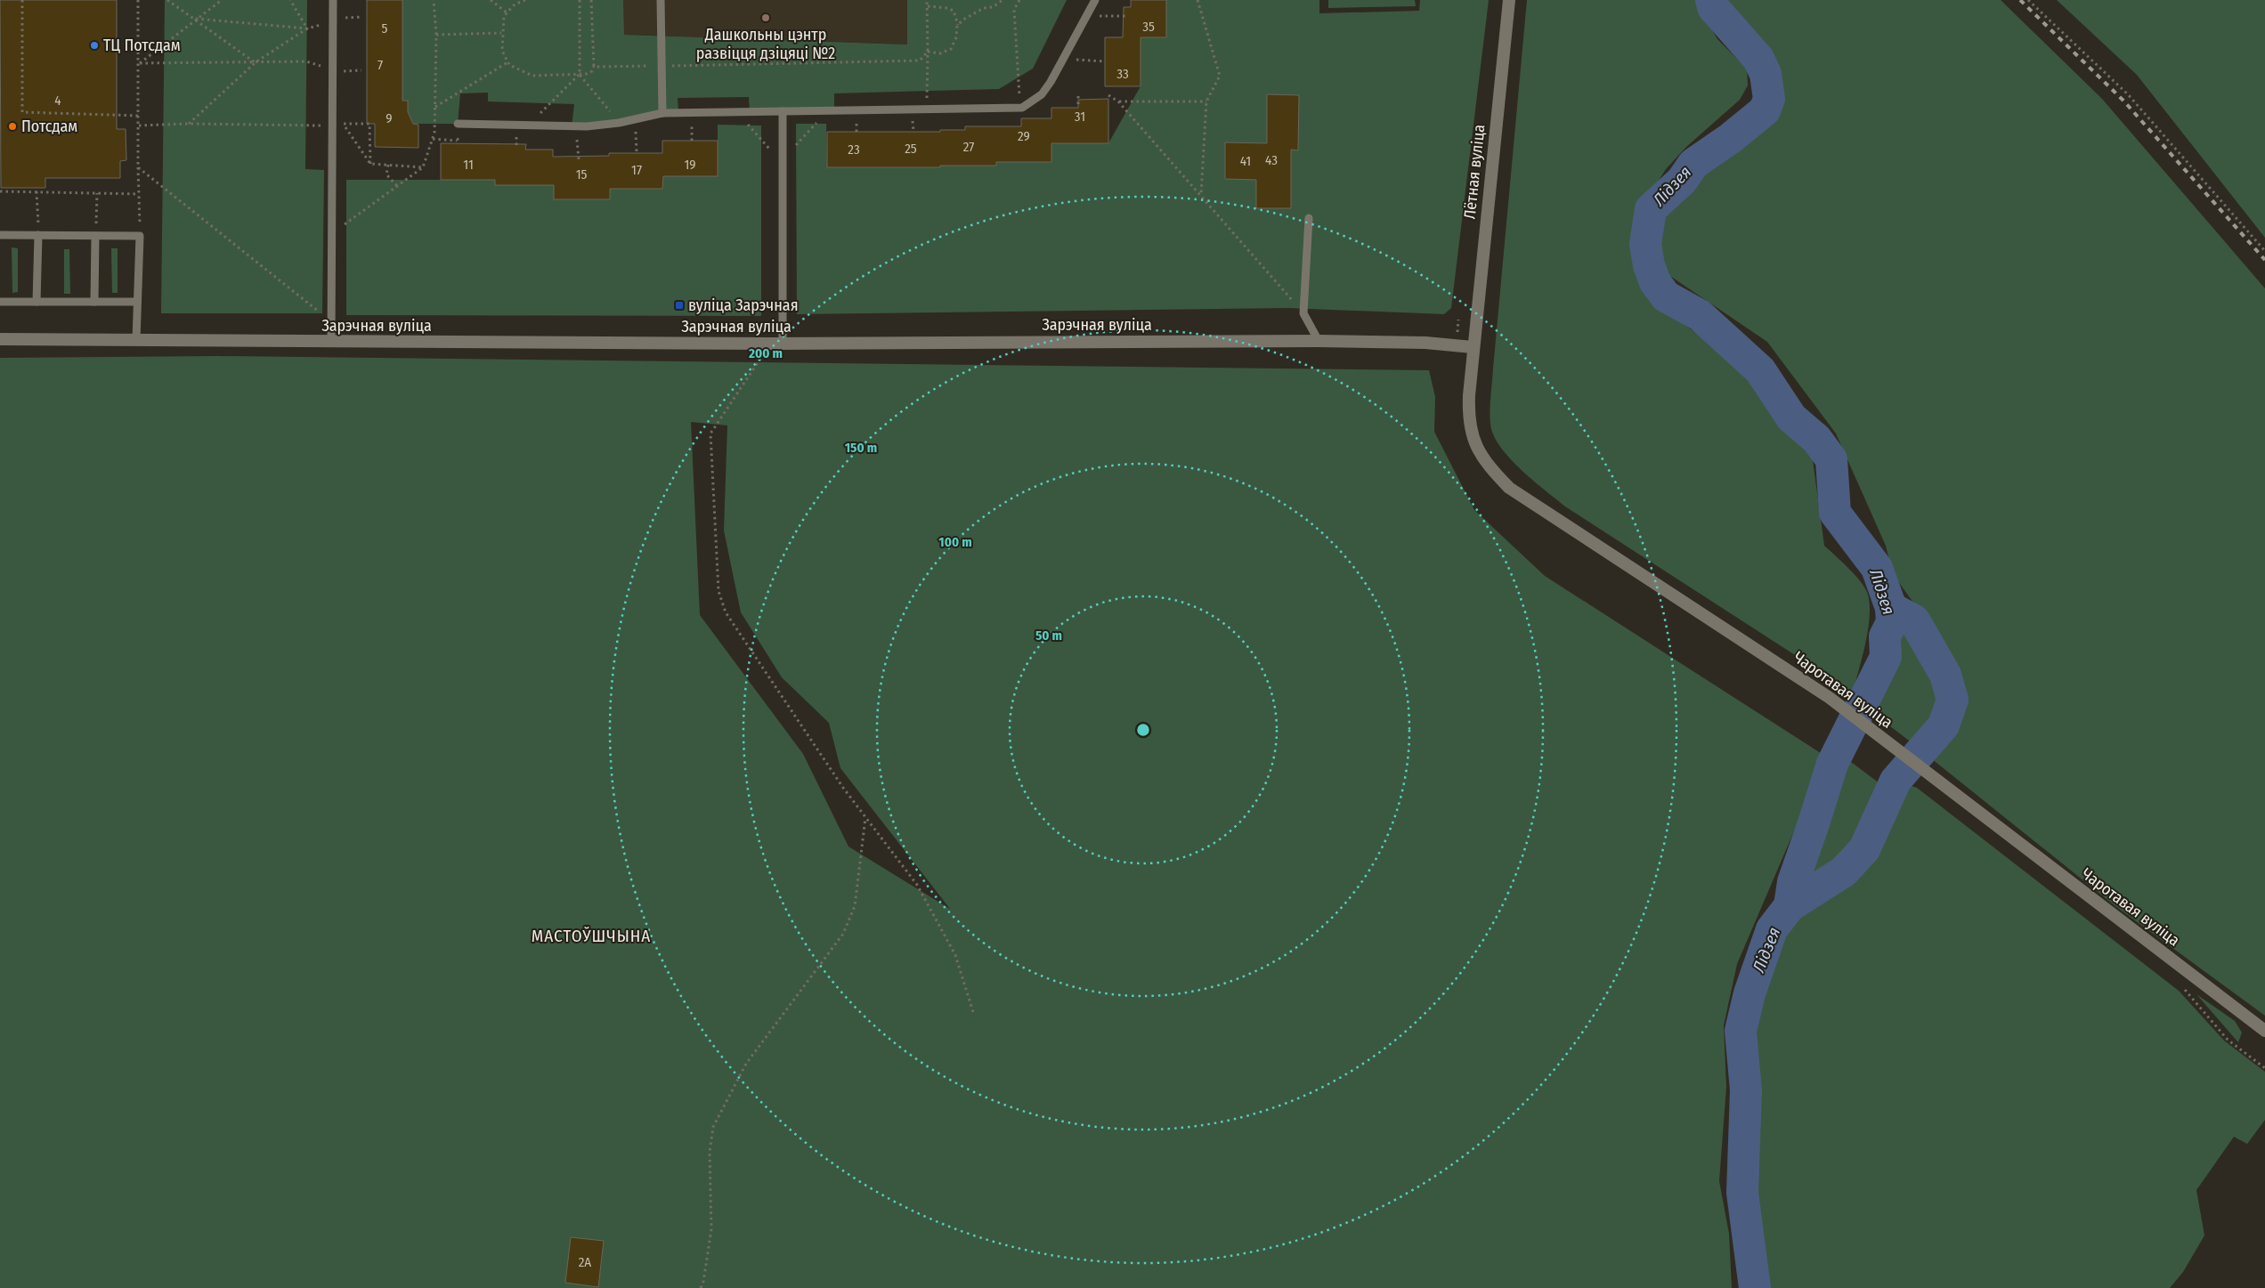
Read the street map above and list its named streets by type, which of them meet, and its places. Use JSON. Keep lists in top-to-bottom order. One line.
{"streets":{"street":["Лётная вуліца","Зарэчная вуліца","Чаротавая вуліца"]},"crossings":[["Лётная вуліца","Зарэчная вуліца"],["Лётная вуліца","Чаротавая вуліца"],["Зарэчная вуліца","Чаротавая вуліца"]],"districts":["МАСТОЎШЧЫНА"],"water":["Лідзея"],"places":{"other":["Дашкольны цэнтр развіцця дзіцяці №2","ТЦ Потсдам","Потсдам"],"transit":["вуліца Зарэчная"]},"house_numbers":["35","5","7","33","4","31","9","29","27","25","23","43","41","11","19","17","15","2А"],"rings":["200 m","150 m","100 m","50 m"]}
